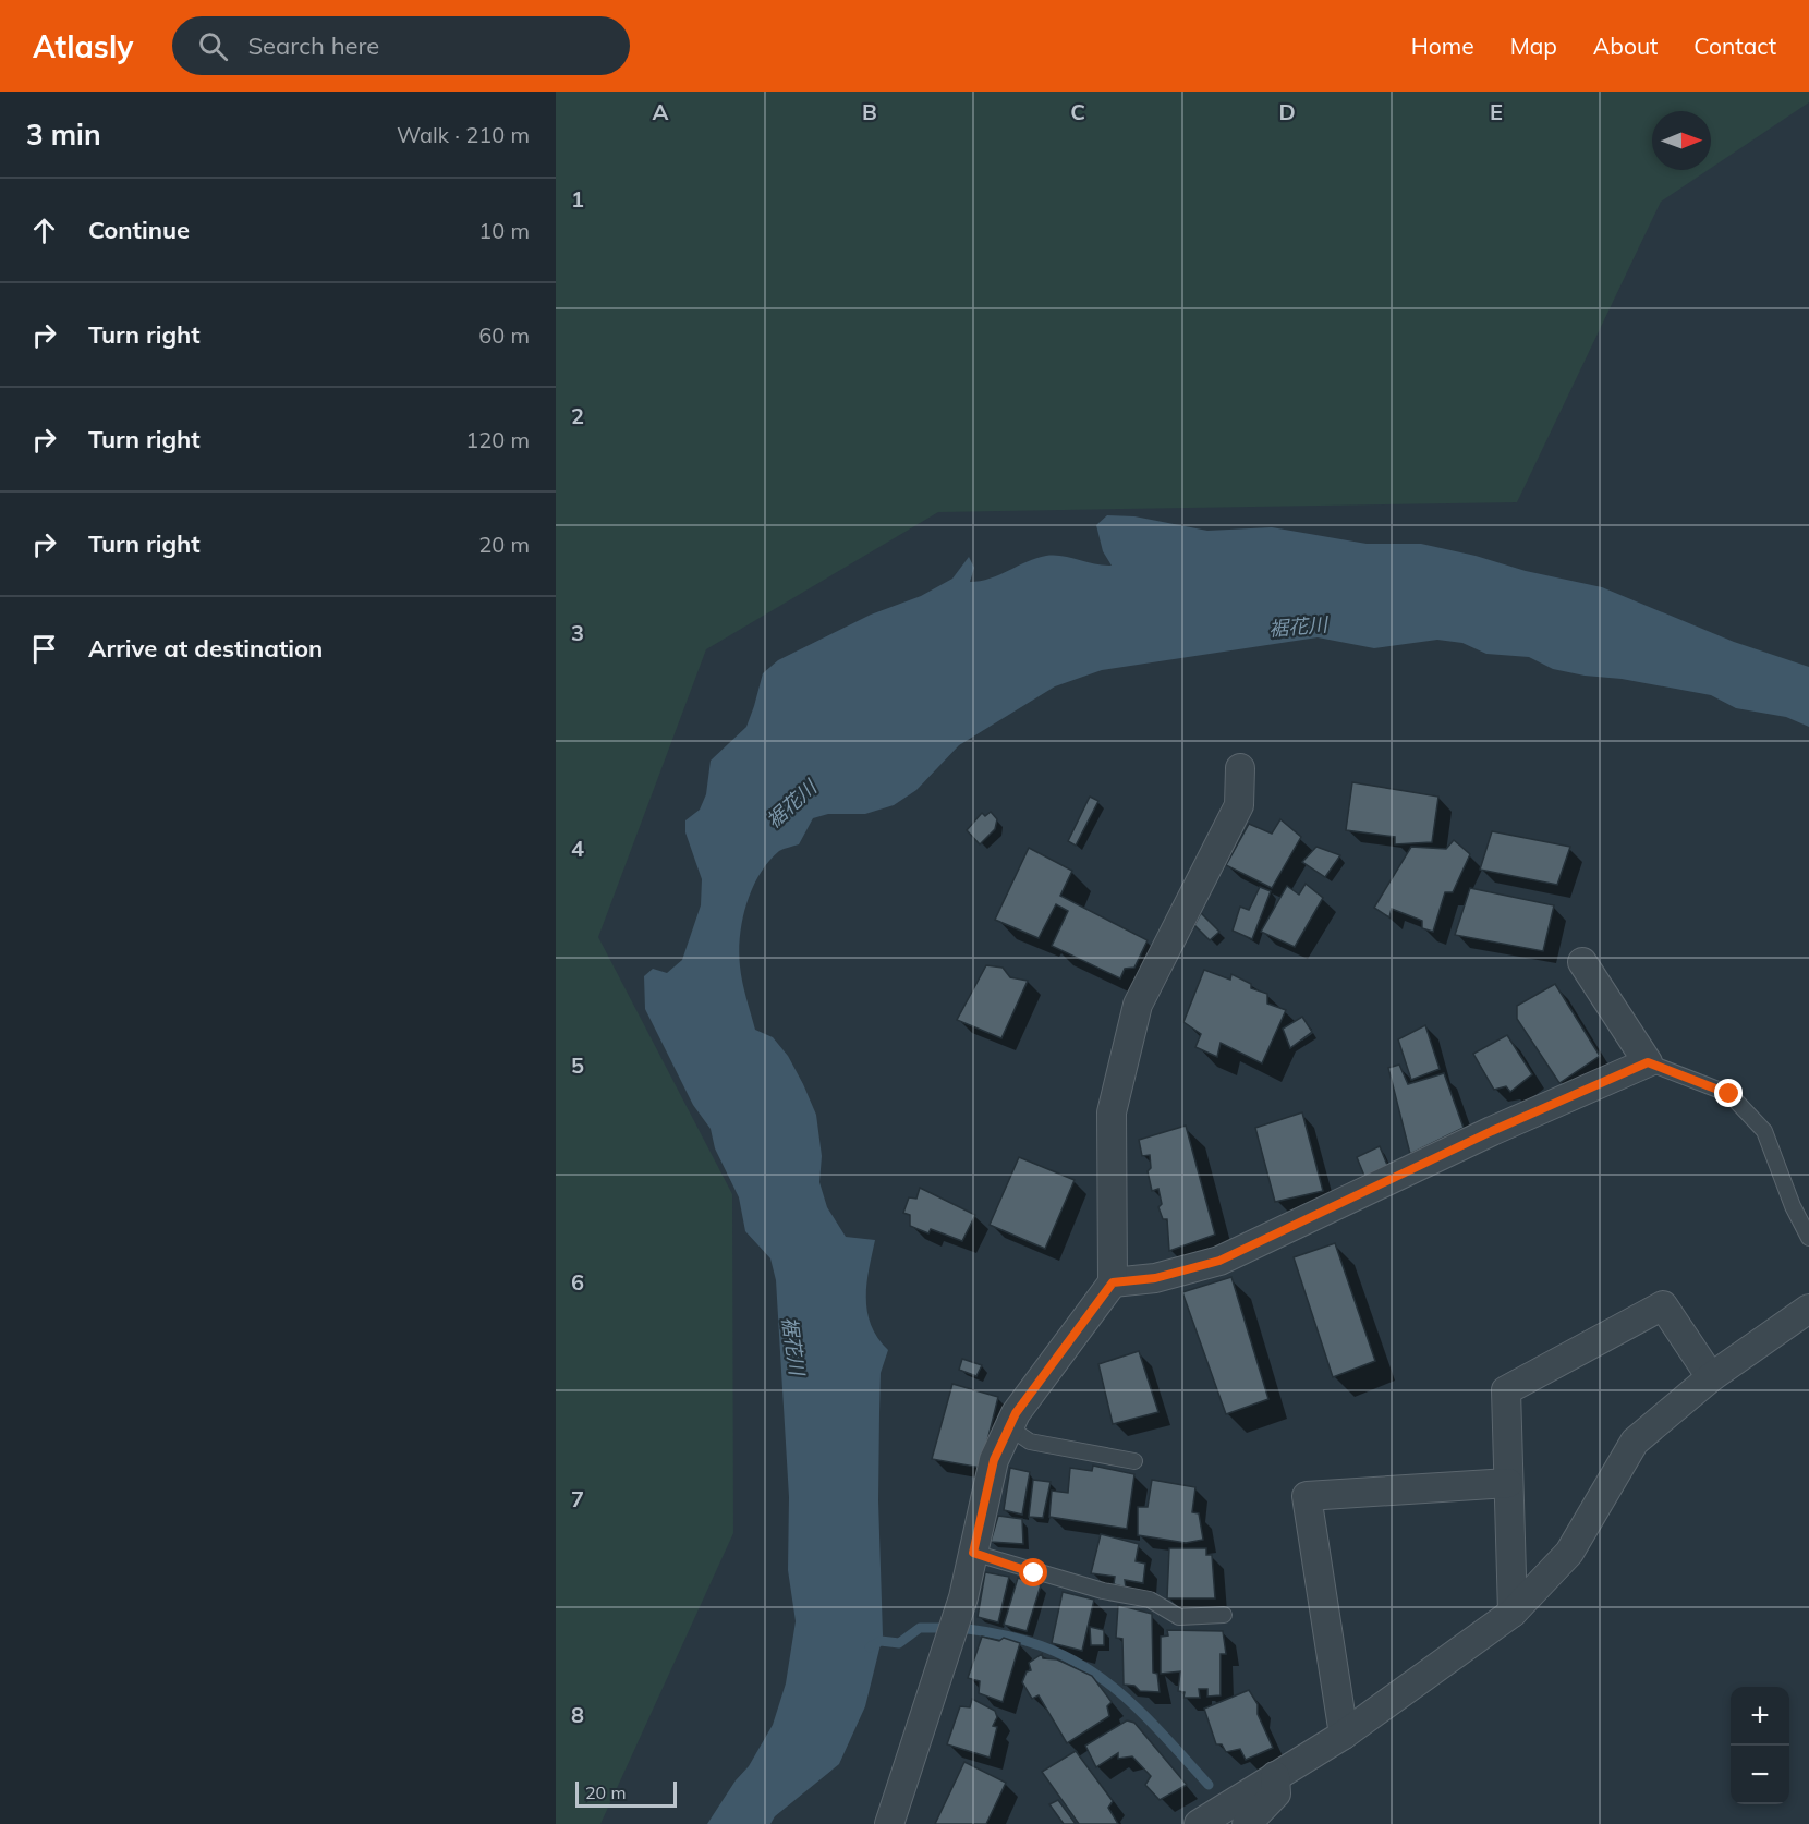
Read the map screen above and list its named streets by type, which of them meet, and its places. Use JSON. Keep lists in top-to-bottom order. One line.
{"water":["裾花川"],"scale_bar":"20 m","north":"right","page":{"header":"Atlasly","search":"Search here","nav":["Home","Map","About","Contact"],"heading":["3 min","Walk · 210 m"],"list":[["Continue","10 m"],["Turn right","60 m"],["Turn right","120 m"],["Turn right","20 m"],"Arrive at destination"],"map_buttons":["+","−"],"scale":"20 m"},"grid":{"columns":["A","B","C","D","E"],"rows":["1","2","3","4","5","6","7","8"]}}
